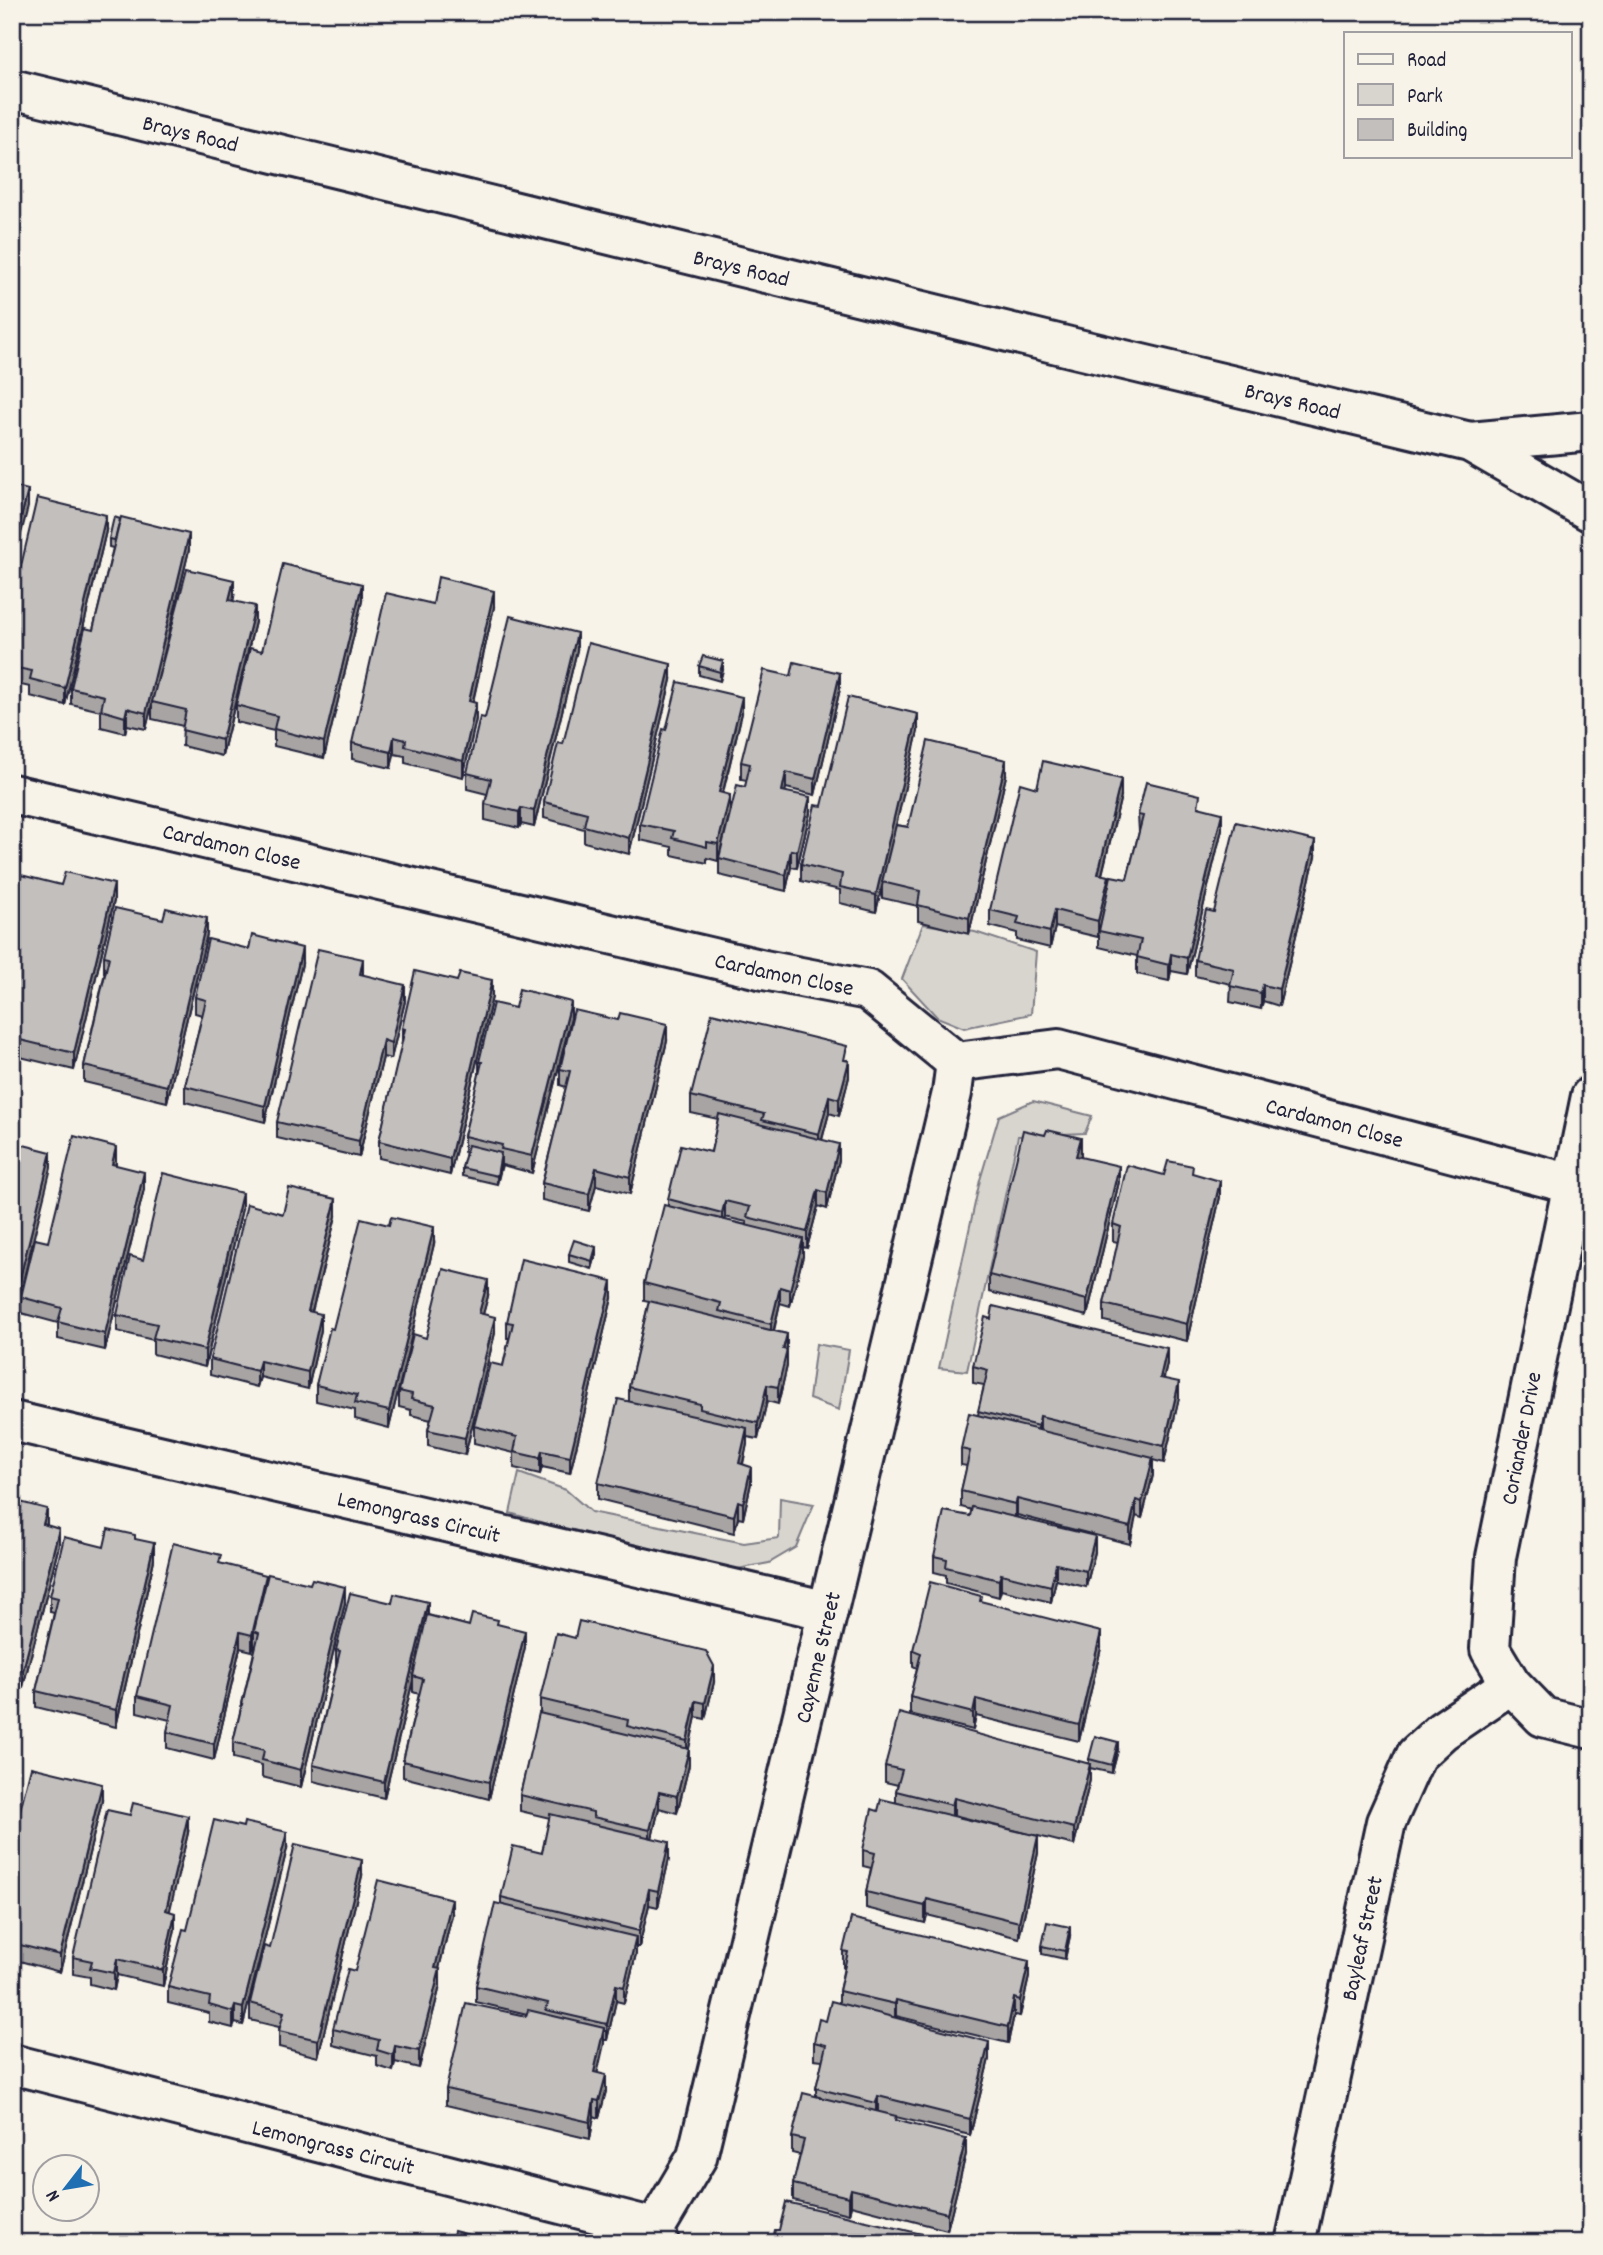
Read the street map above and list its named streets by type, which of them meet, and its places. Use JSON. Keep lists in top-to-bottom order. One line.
{"streets":{"street":["Brays Road","Cardamon Close","Coriander Drive","Lemongrass Circuit","Cayenne Street","Bayleaf Street"]},"crossings":[["Cardamon Close","Coriander Drive"],["Cardamon Close","Cayenne Street"],["Coriander Drive","Bayleaf Street"],["Lemongrass Circuit","Cayenne Street"]],"legend":["Road","Park","Building"],"north":"bottom left"}
